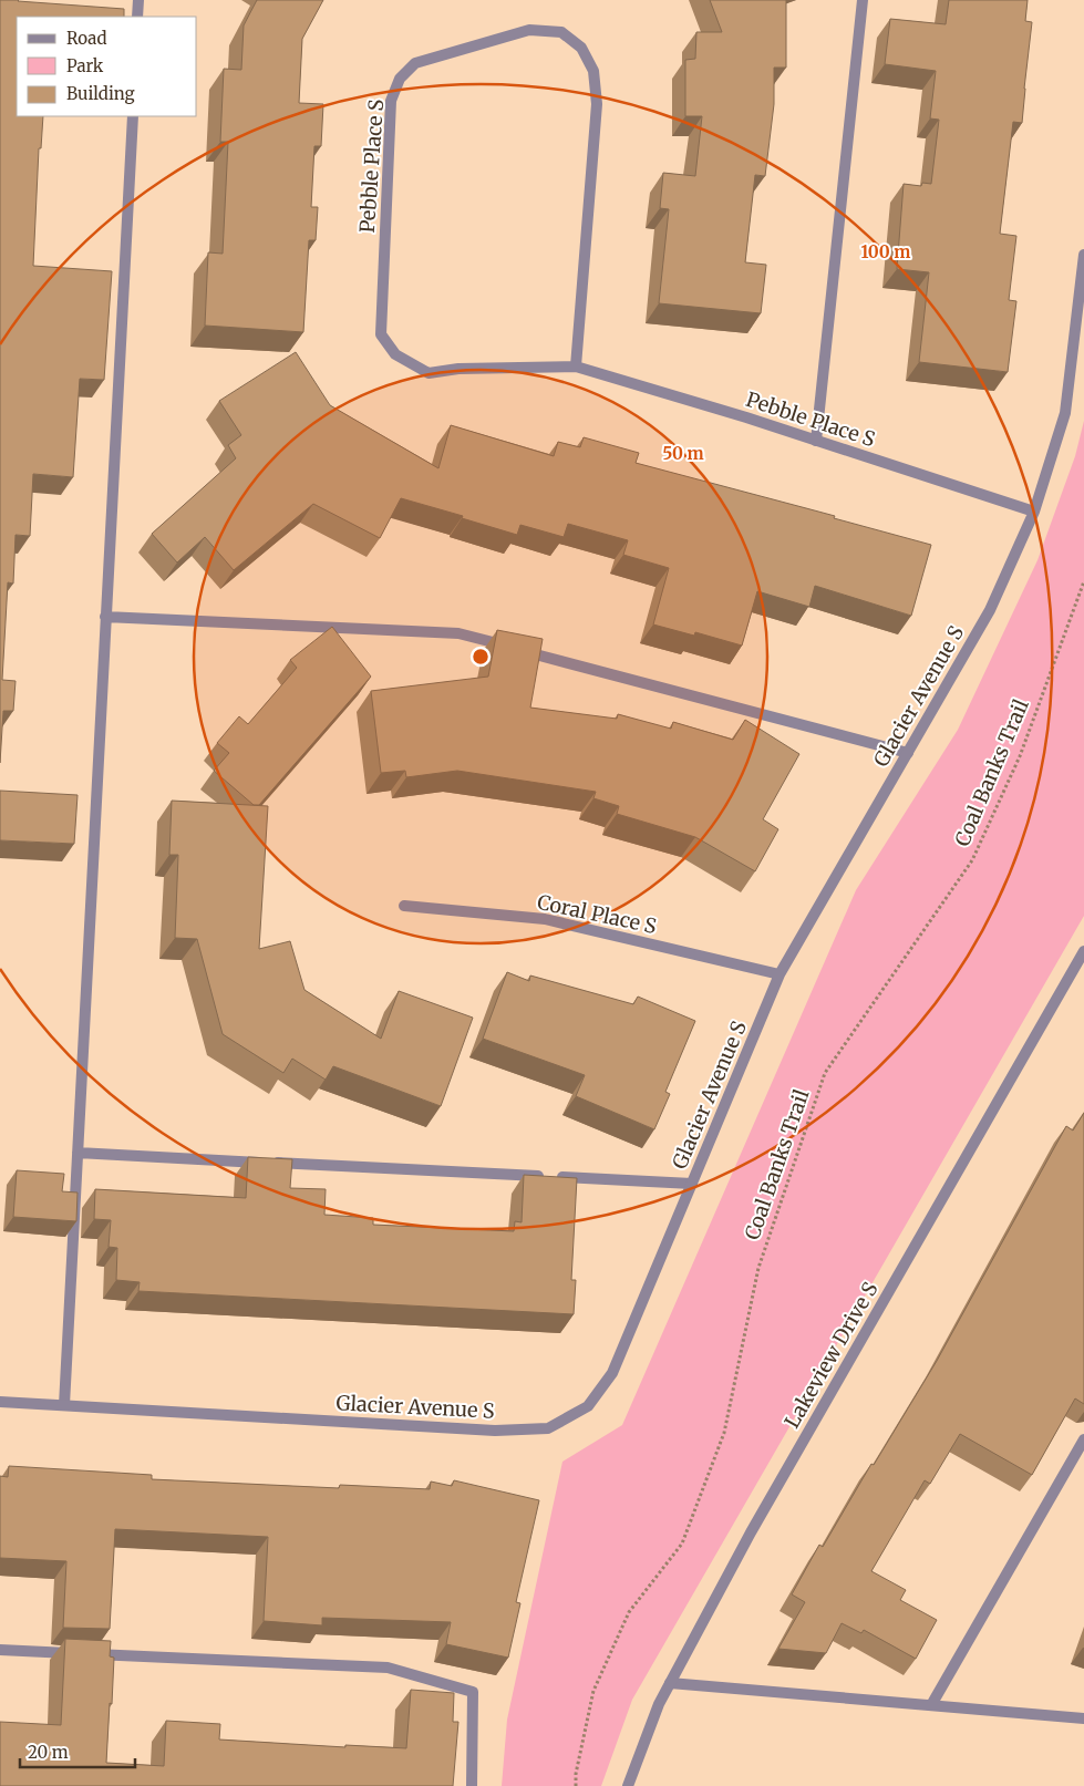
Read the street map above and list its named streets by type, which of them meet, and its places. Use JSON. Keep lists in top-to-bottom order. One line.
{"streets":{"street":["Pebble Place S","Glacier Avenue S","Coral Place S","Lakeview Drive S"],"path":["Coal Banks Trail"]},"crossings":[["Pebble Place S","Glacier Avenue S"],["Glacier Avenue S","Coral Place S"]],"legend":["Road","Park","Building"],"scale_bar":"20 m","rings":["100 m","50 m"]}
